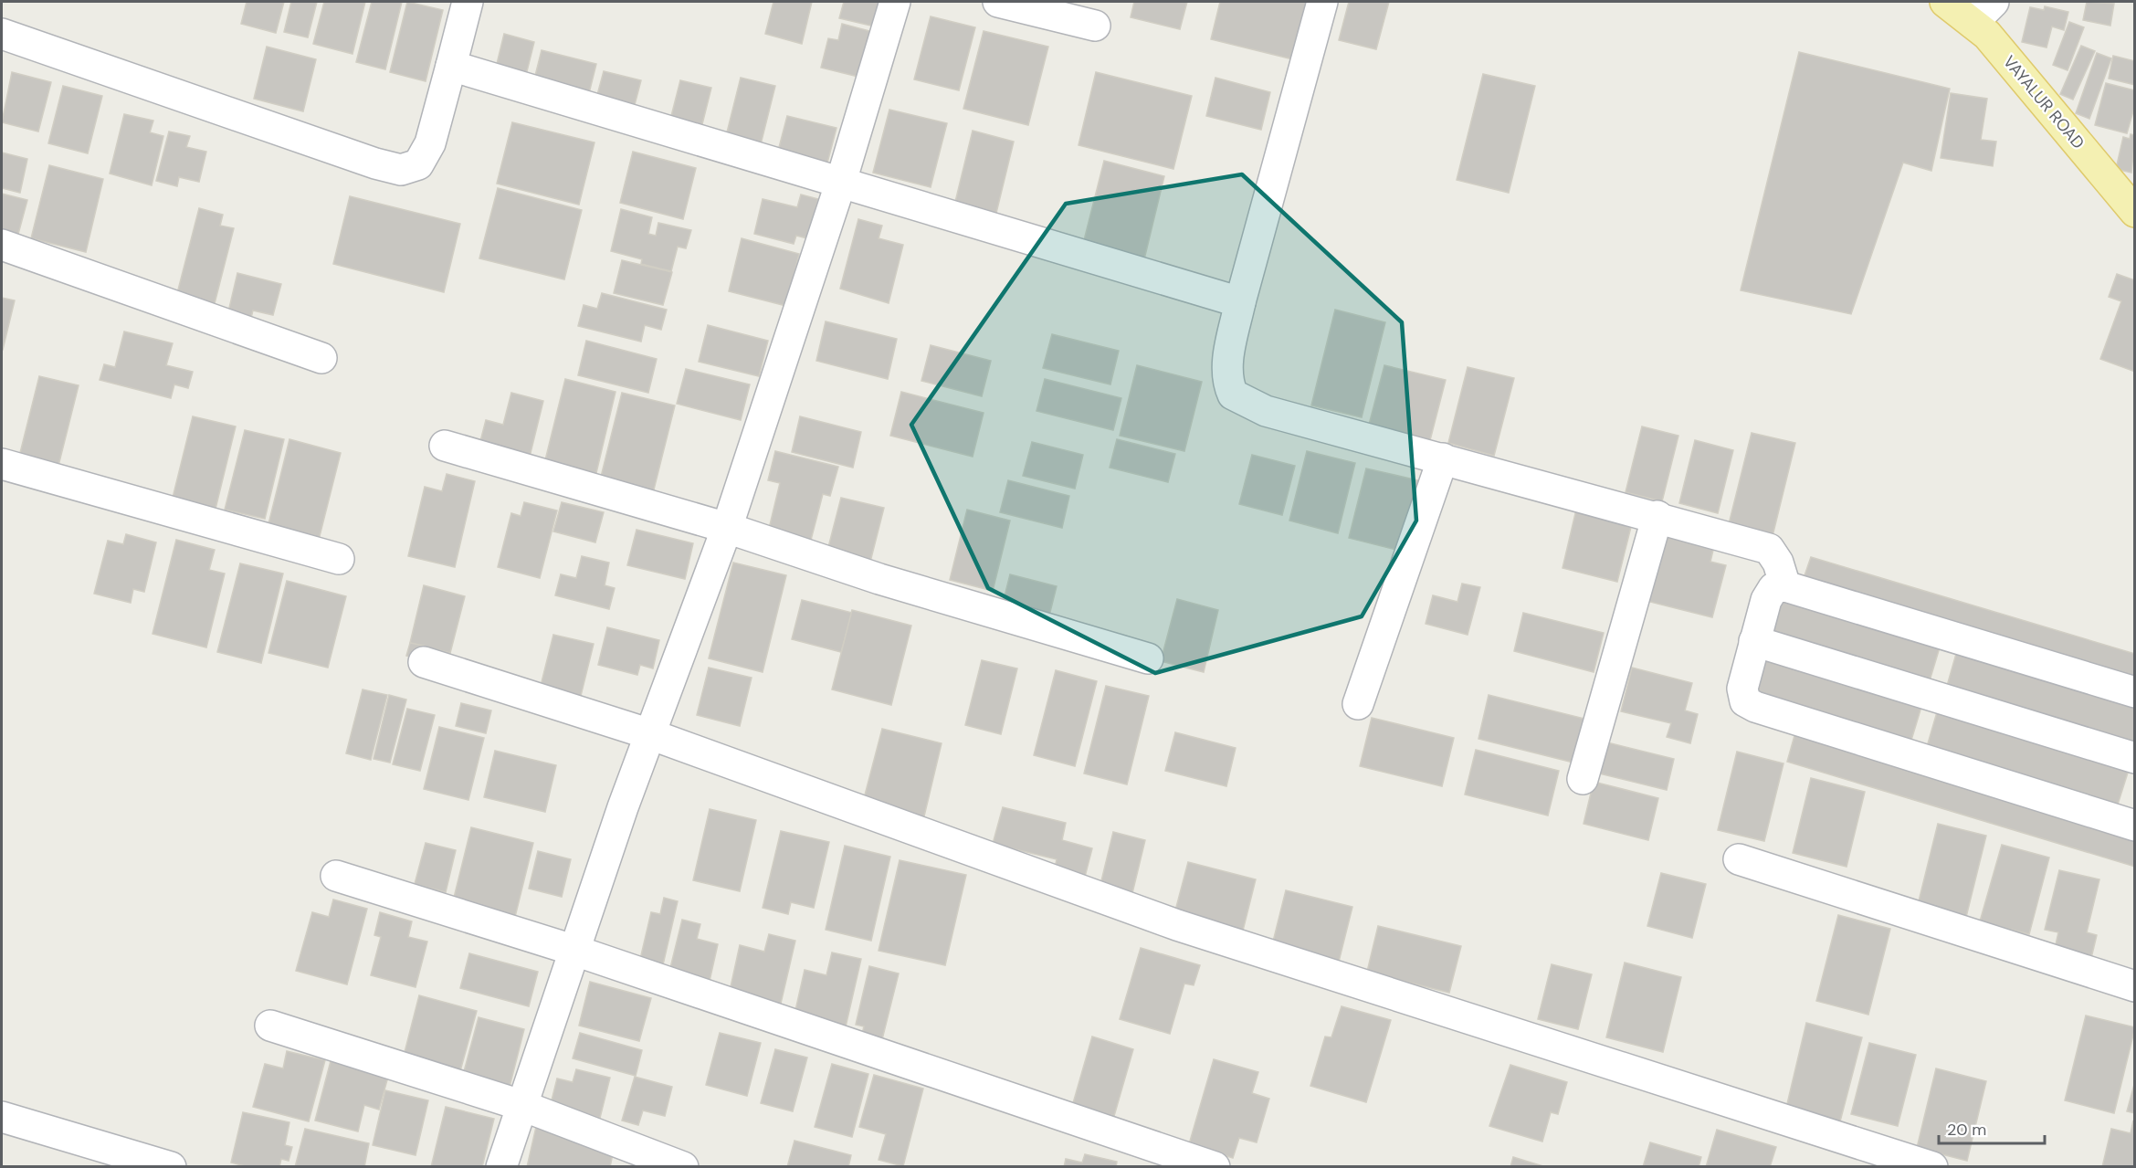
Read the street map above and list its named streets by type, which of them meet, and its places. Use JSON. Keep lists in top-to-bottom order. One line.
{"streets":{"main road":["VAYALUR ROAD"]},"scale_bar":"20 m"}
